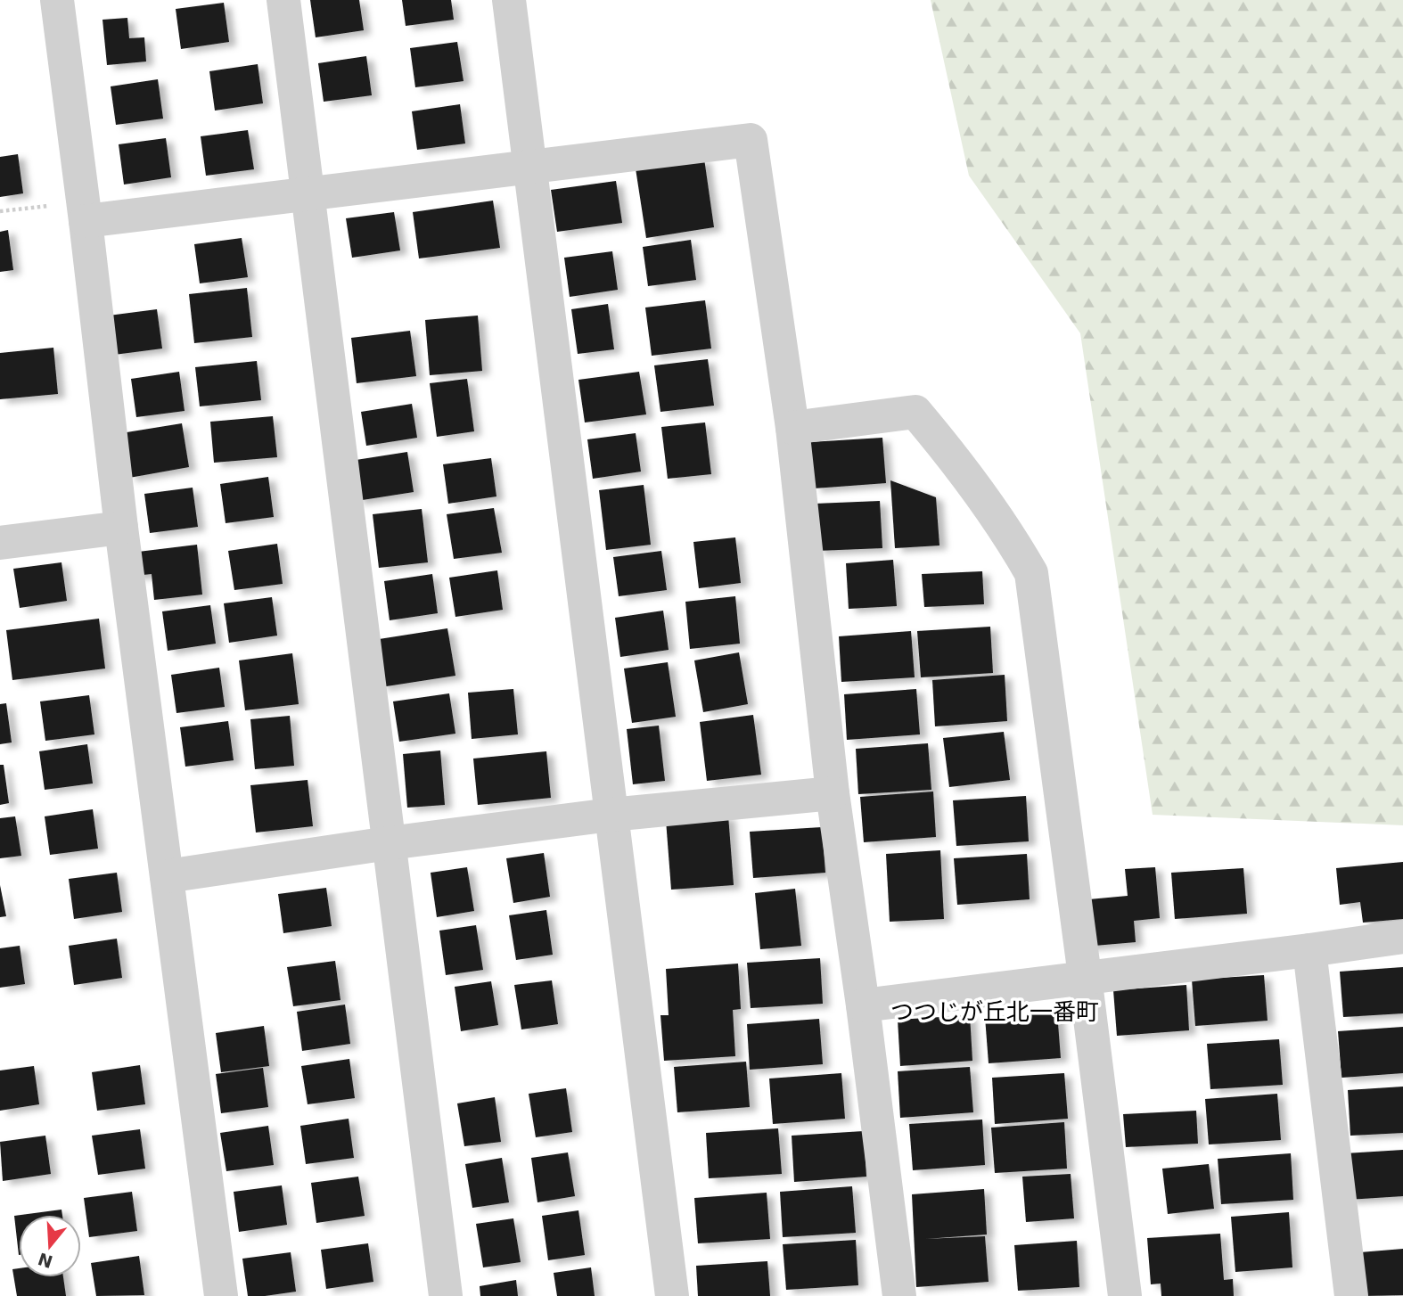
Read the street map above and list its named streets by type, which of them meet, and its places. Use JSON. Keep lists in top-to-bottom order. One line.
{"districts":["つつじが丘北一番町"],"north":"bottom"}
